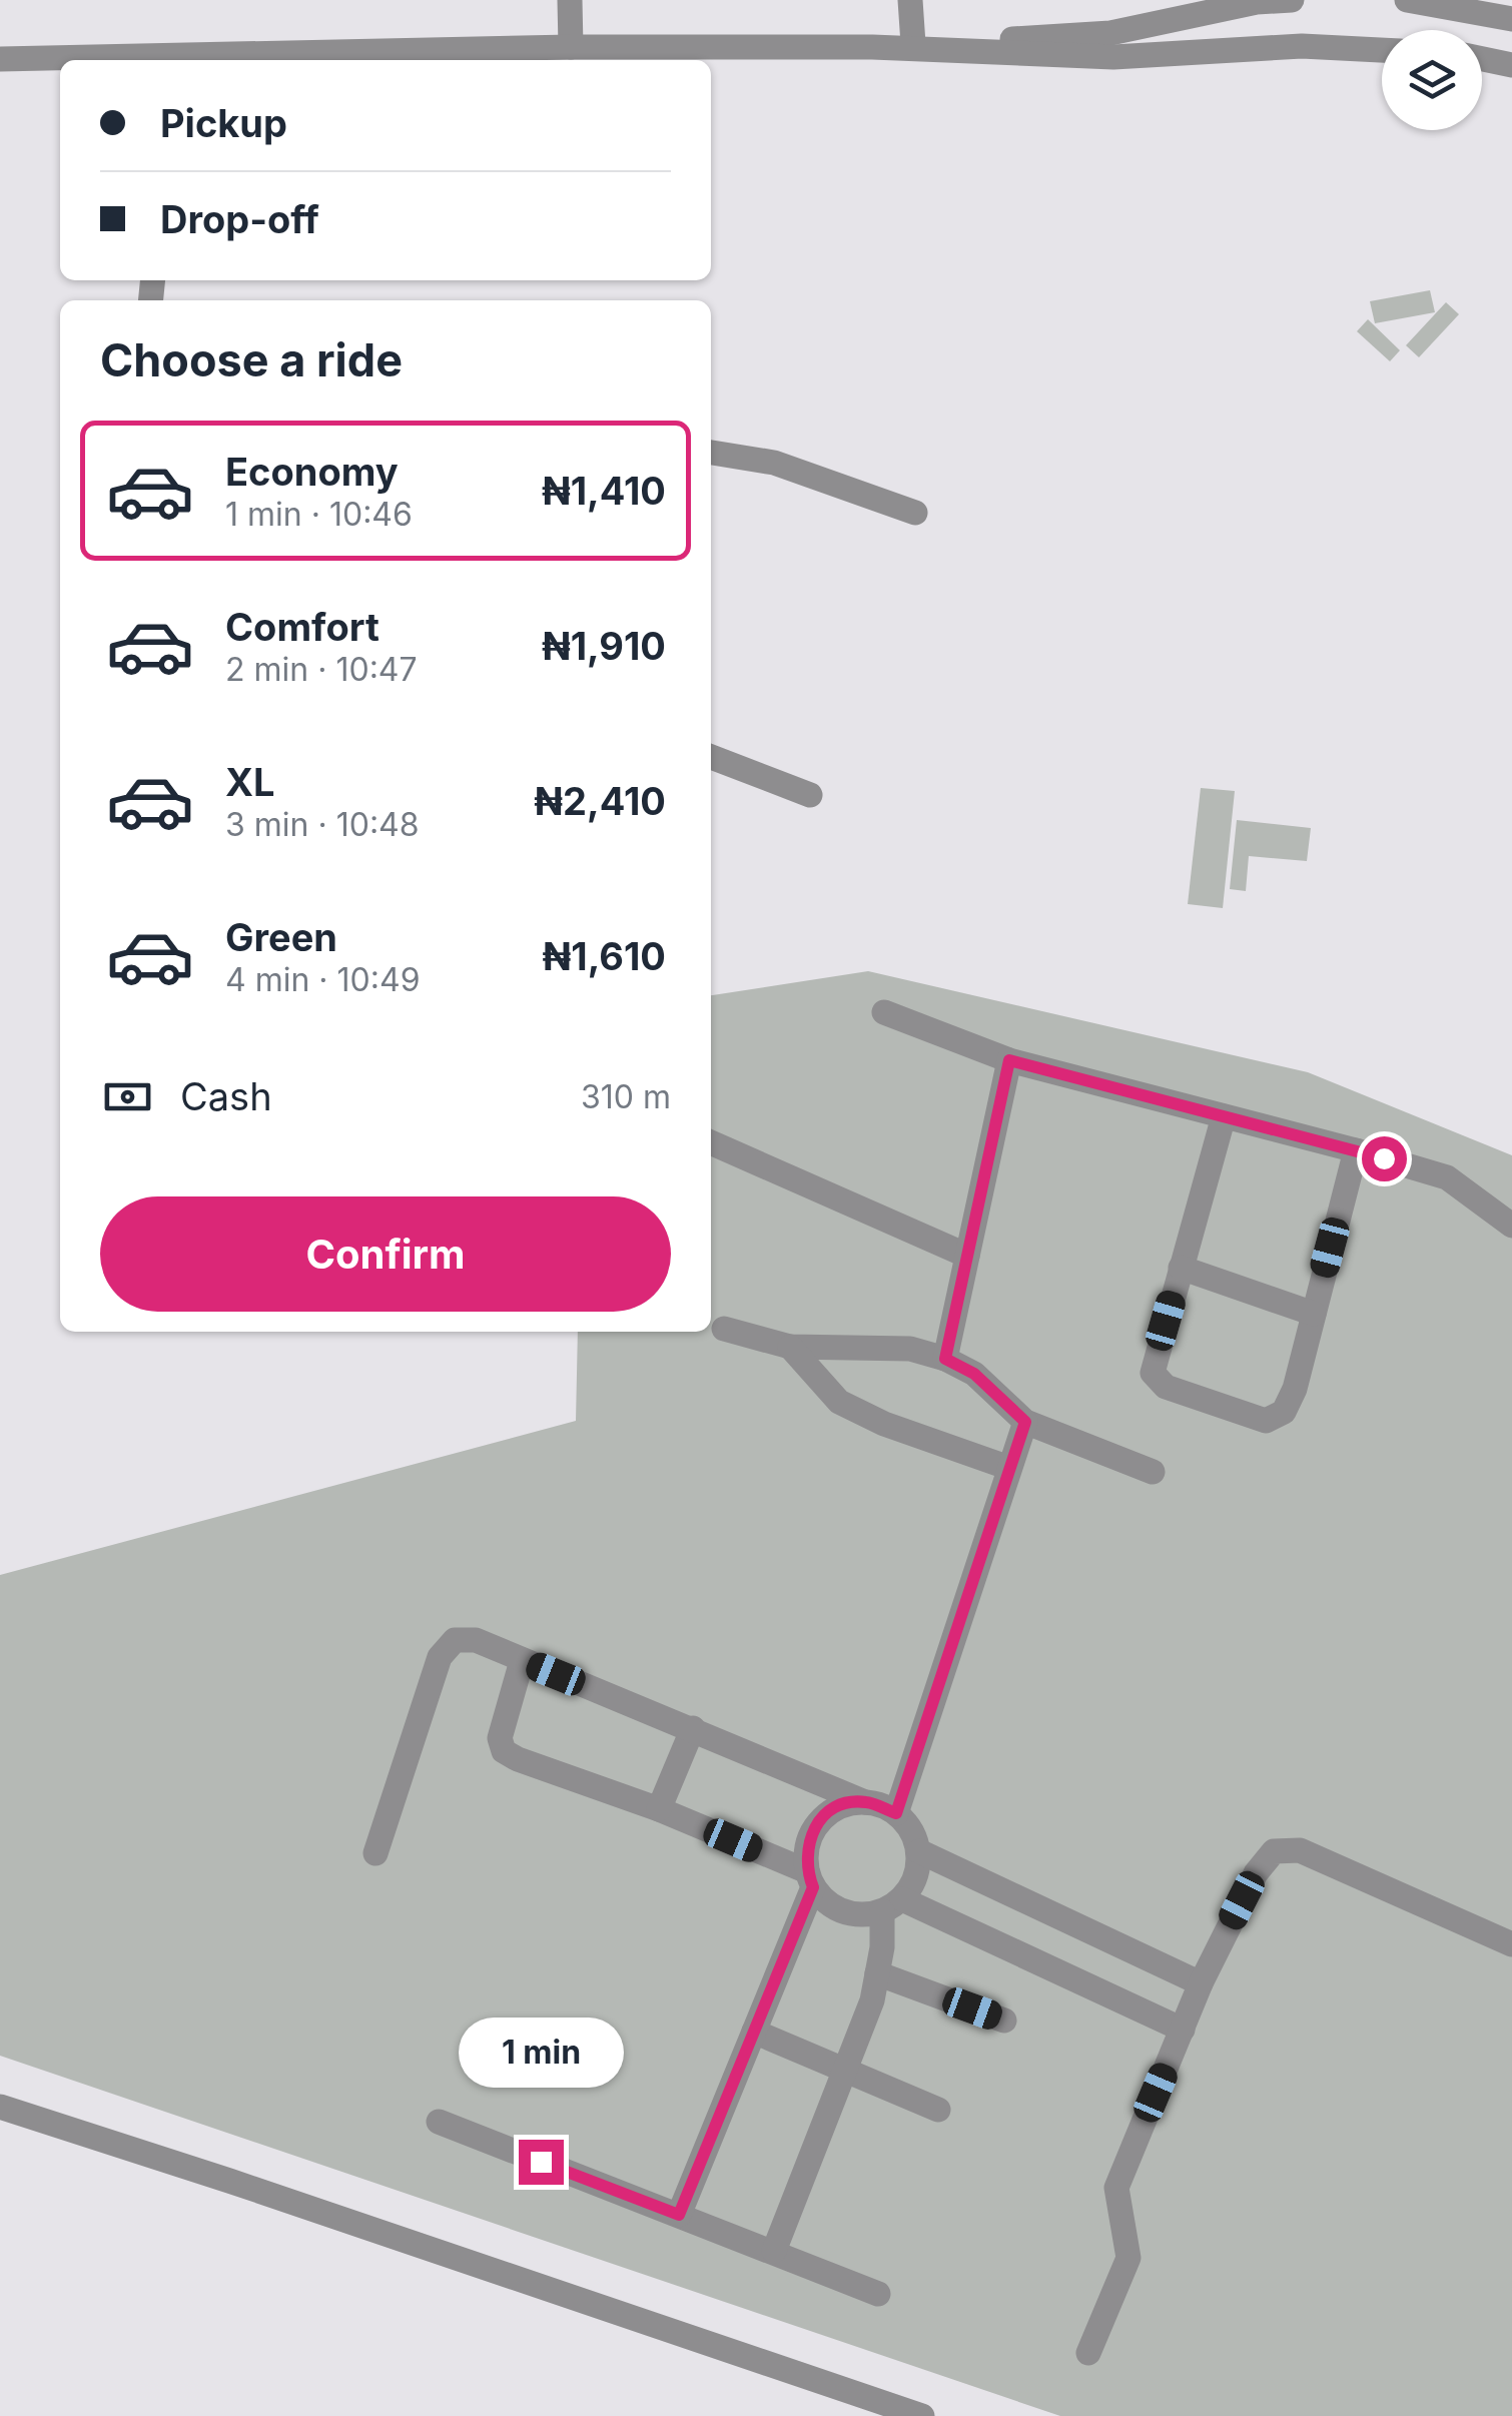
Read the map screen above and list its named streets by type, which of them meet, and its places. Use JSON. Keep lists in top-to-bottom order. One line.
{"page":{"banner":["Pickup","Drop-off"],"heading":"Choose a ride","list":[{"name":"Economy","note":"1 min · 10:46","value":"₦1,410"},{"name":"Comfort","note":"2 min · 10:47","value":"₦1,910"},{"name":"XL","note":"3 min · 10:48","value":"₦2,410"},{"name":"Green","note":"4 min · 10:49","value":"₦1,610"}],"pay":["Cash","310 m"],"buttons":"Confirm","bubble":"1 min"}}
